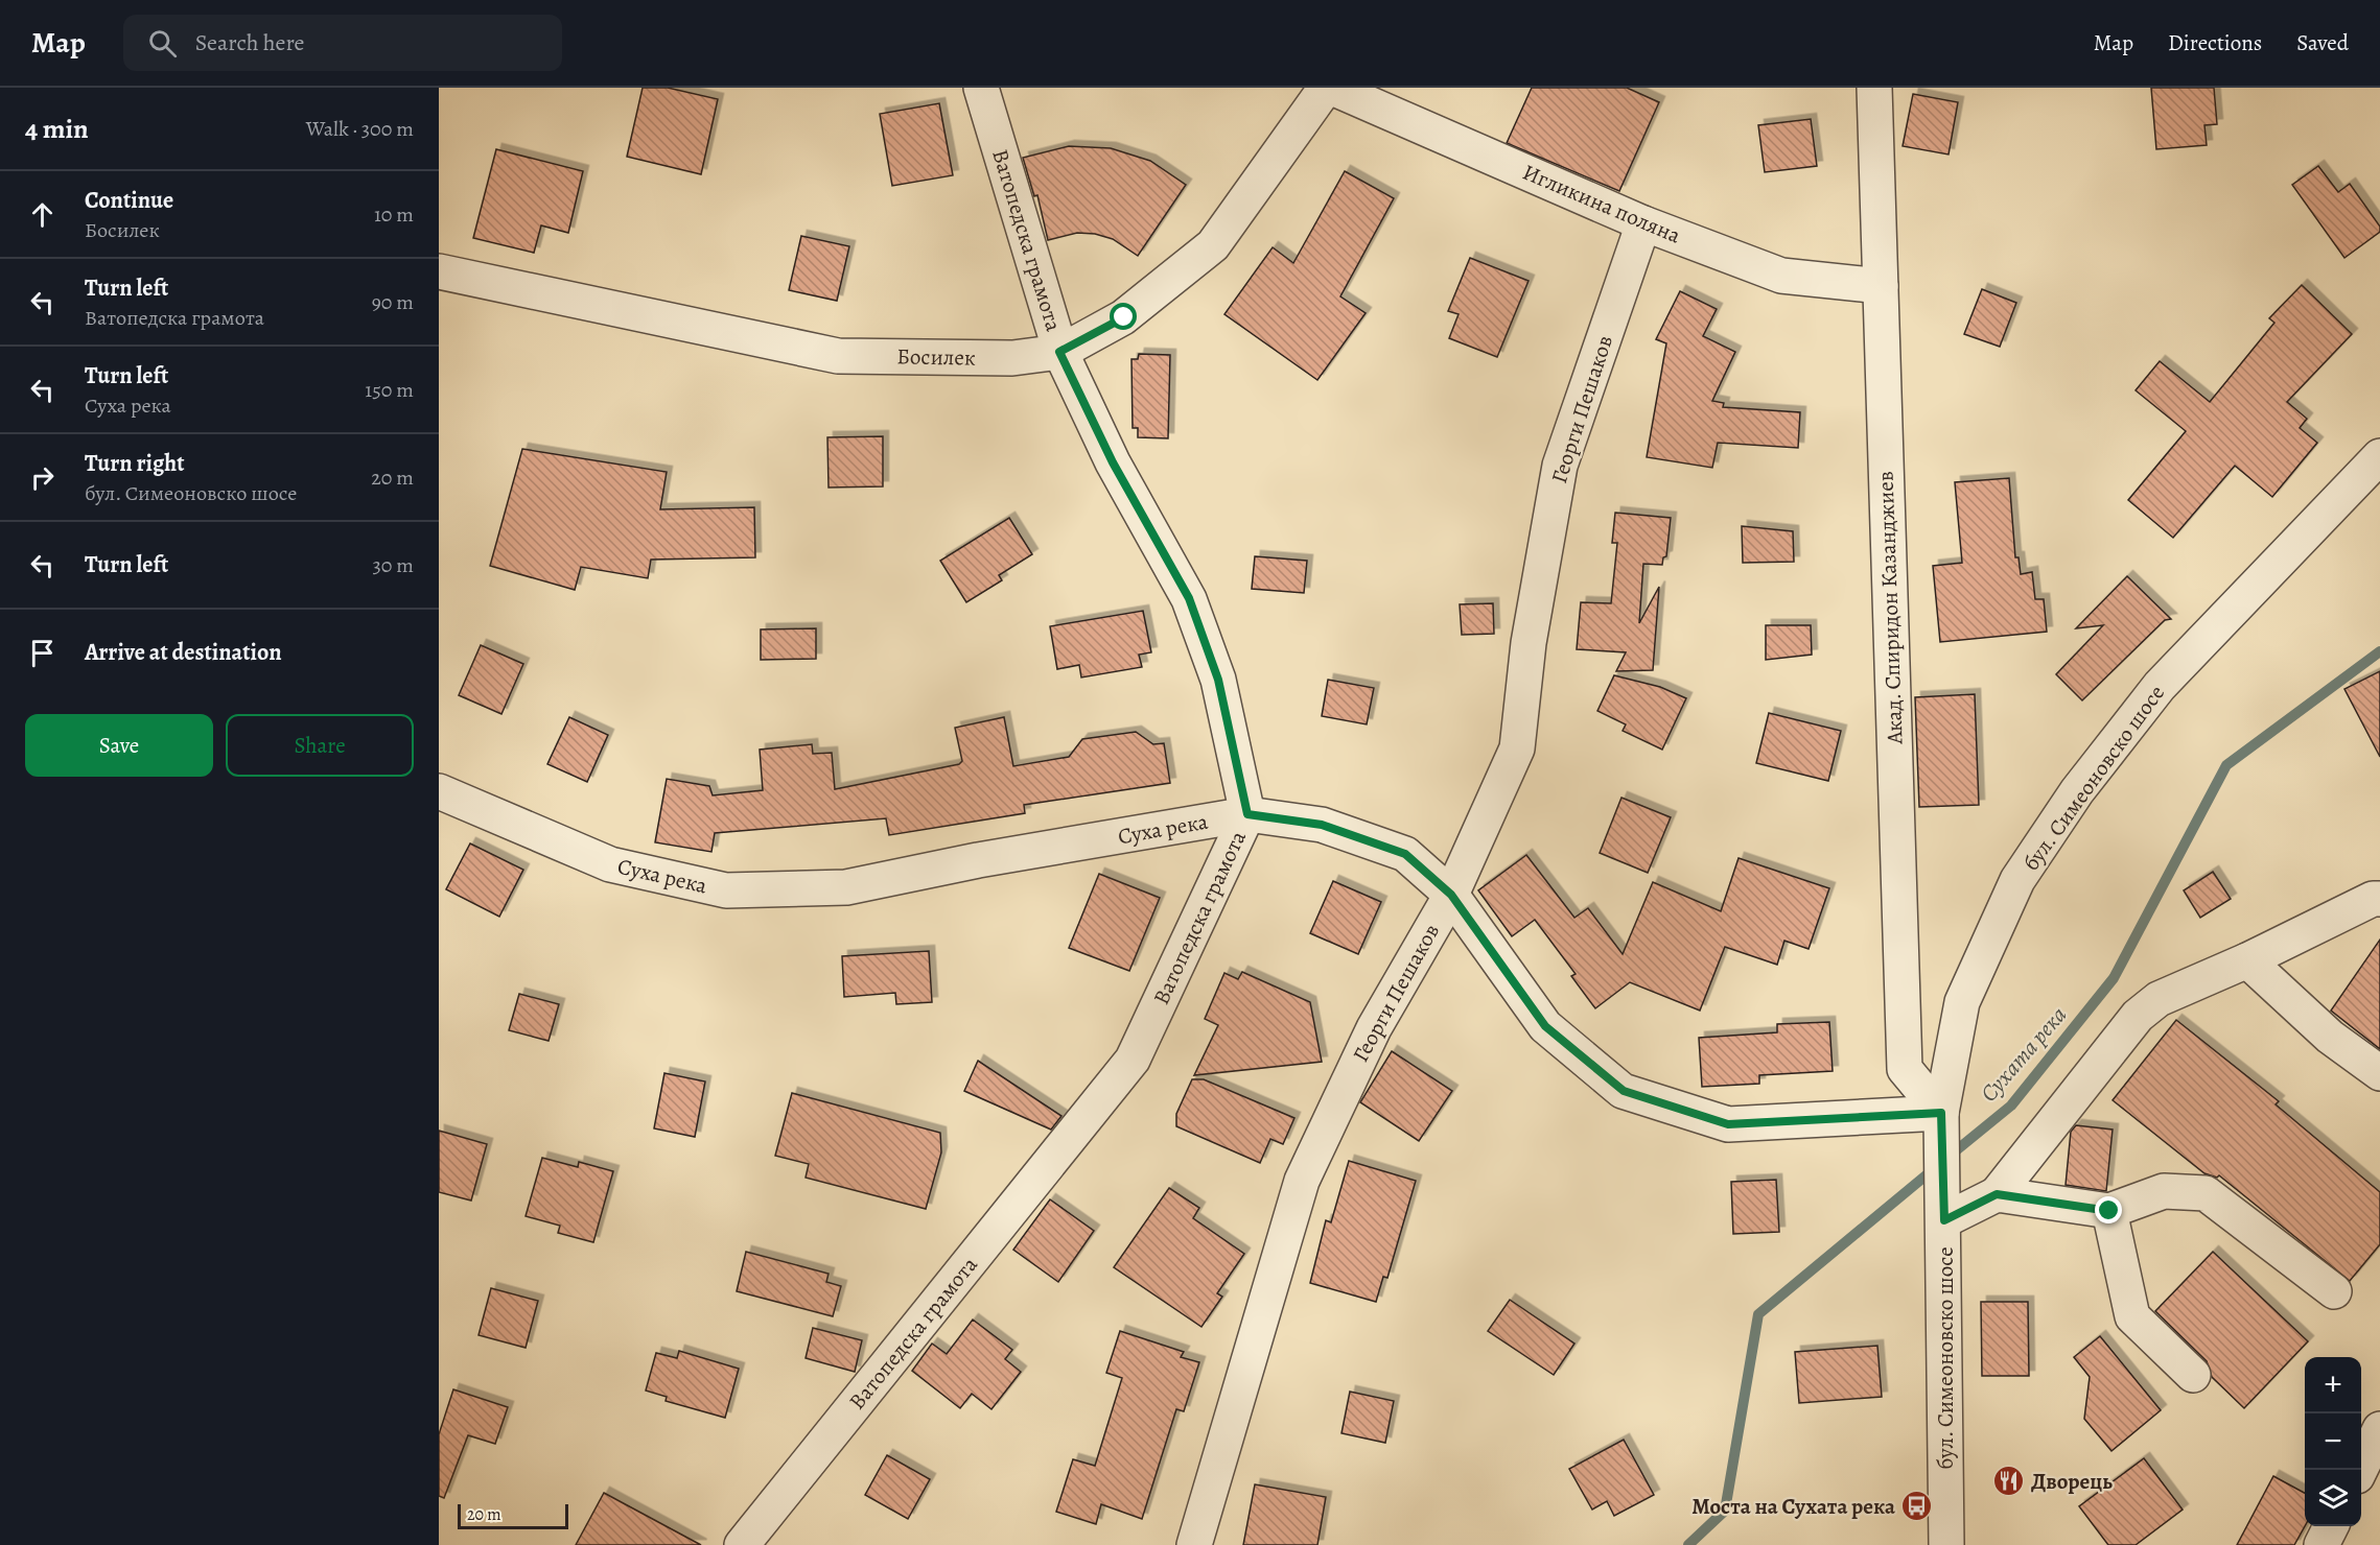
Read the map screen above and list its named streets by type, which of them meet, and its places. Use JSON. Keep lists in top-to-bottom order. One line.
{"streets":{"street":["Игликина поляна","Ватопедска грамота","Босилек","Георги Пешаков","Акад. Спиридон Казанджиев","бул. Симеоновско шосе","Суха река"]},"crossings":[["Игликина поляна","Георги Пешаков"],["Игликина поляна","Акад. Спиридон Казанджиев"],["Ватопедска грамота","Босилек"],["Ватопедска грамота","Суха река"],["Георги Пешаков","Суха река"],["Акад. Спиридон Казанджиев","бул. Симеоновско шосе"],["Акад. Спиридон Казанджиев","Суха река"],["бул. Симеоновско шосе","Суха река"]],"water":["Сухата река"],"places":{"restaurant":["Дворець"],"bus stop":["Моста на Сухата река"]},"scale_bar":"20 m","page":{"header":"Map","search":"Search here","nav":["Map","Directions","Saved"],"heading":["4 min","Walk · 300 m"],"list":[["Continue","Босилек","10 m"],["Turn left","Ватопедска грамота","90 m"],["Turn left","Суха река","150 m"],["Turn right","бул. Симеоновско шосе","20 m"],["Turn left","30 m"],"Arrive at destination"],"buttons":["Save","Share"],"map_buttons":["+","−"],"scale":"20 m"}}
